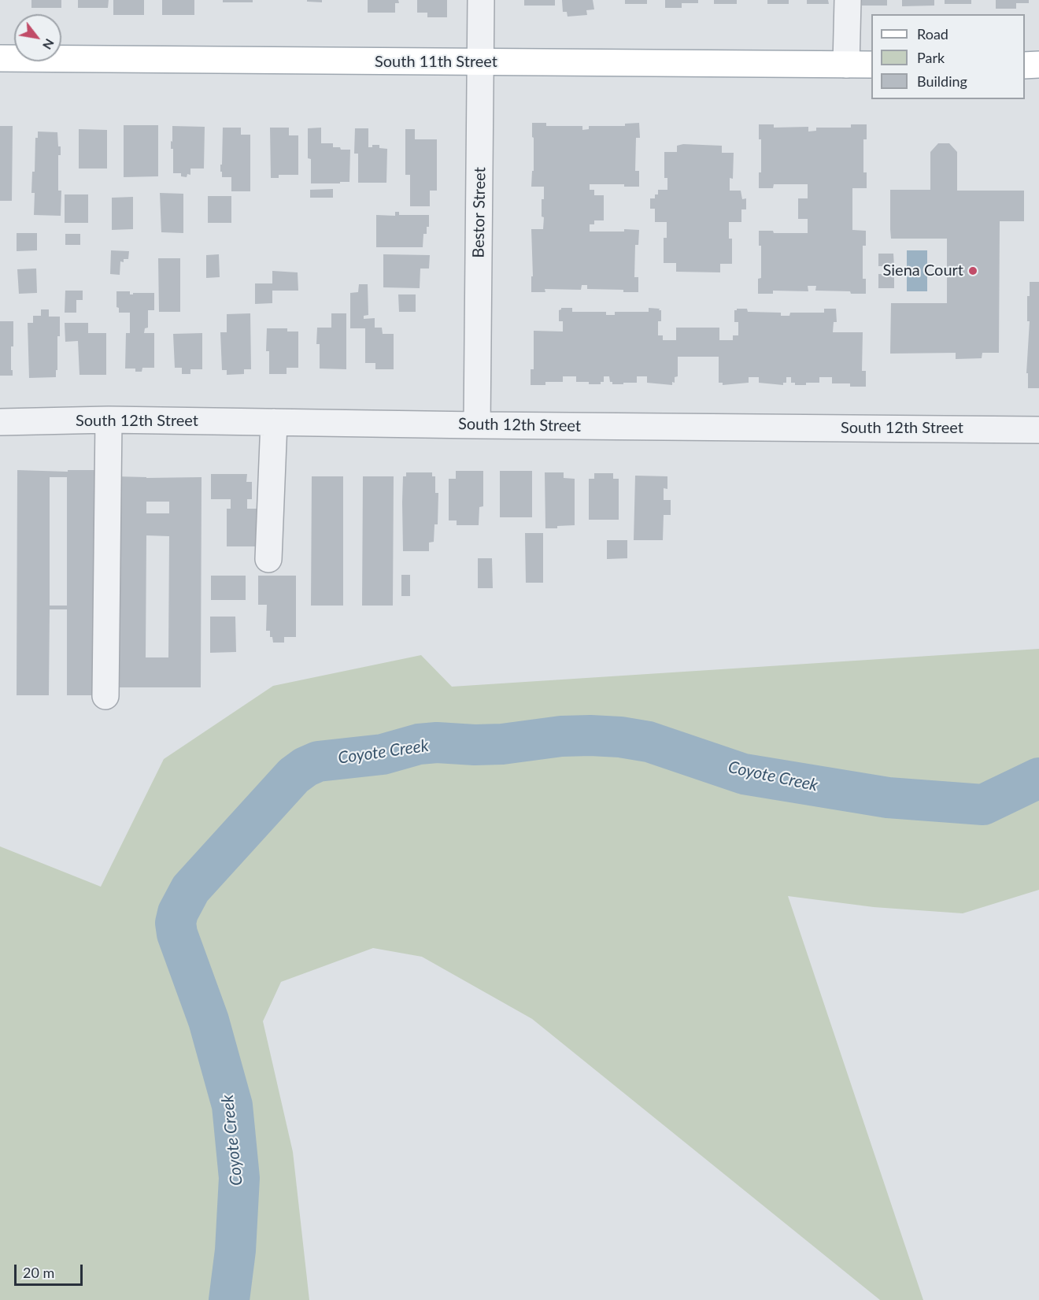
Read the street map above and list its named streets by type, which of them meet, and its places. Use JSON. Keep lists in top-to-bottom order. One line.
{"streets":{"main road":["South 11th Street"],"street":["Bestor Street","South 12th Street"]},"crossings":[["South 11th Street","Bestor Street"],["Bestor Street","South 12th Street"]],"water":["Coyote Creek"],"places":["Siena Court"],"legend":["Road","Park","Building"],"scale_bar":"20 m","north":"bottom right"}
